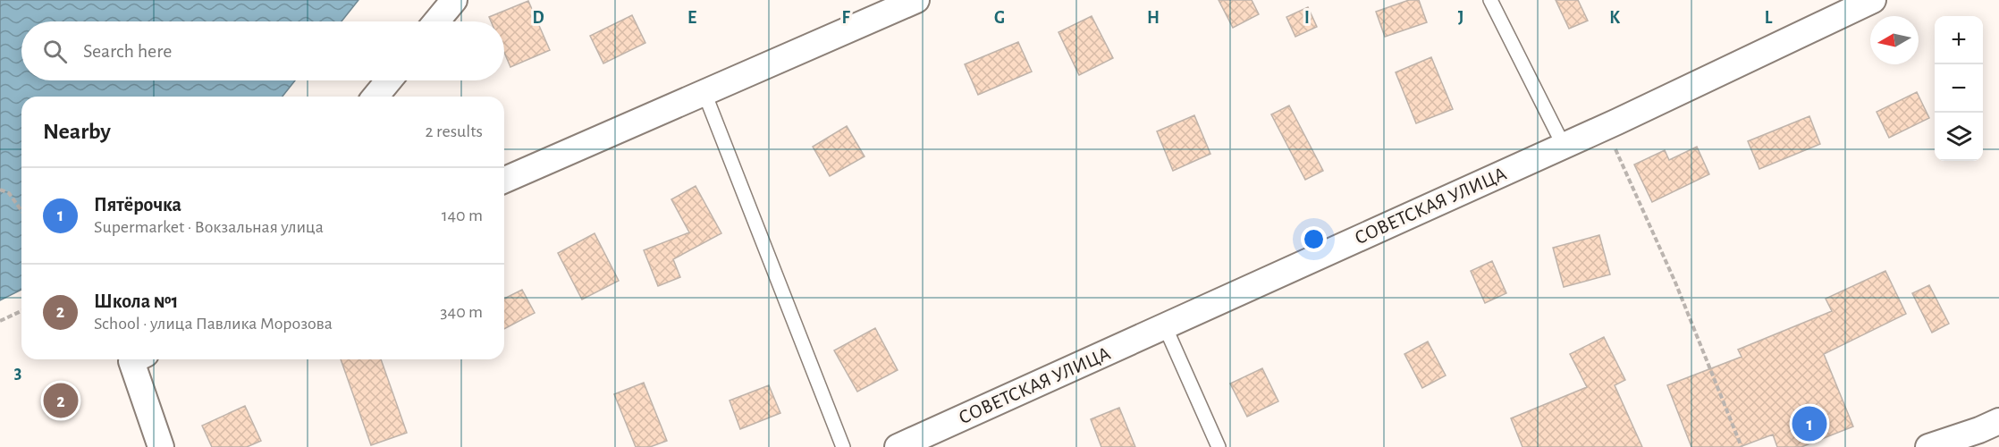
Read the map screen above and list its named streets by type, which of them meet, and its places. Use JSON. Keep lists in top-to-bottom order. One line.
{"streets":{"street":["СОВЕТСКАЯ УЛИЦА"]},"north":"left","page":{"map_buttons":["+","−"],"search":"Search here","heading":["Nearby","2 results"],"list":[{"mark":"1","name":"Пятёрочка","note":"Supermarket · Вокзальная улица","value":"140 m"},{"mark":"2","name":"Школа №1","note":"School · улица Павлика Морозова","value":"340 m"}],"pins":["2","1"]},"grid":{"columns":["D","E","F","G","H","I","J","K","L"],"rows":["3"]}}
